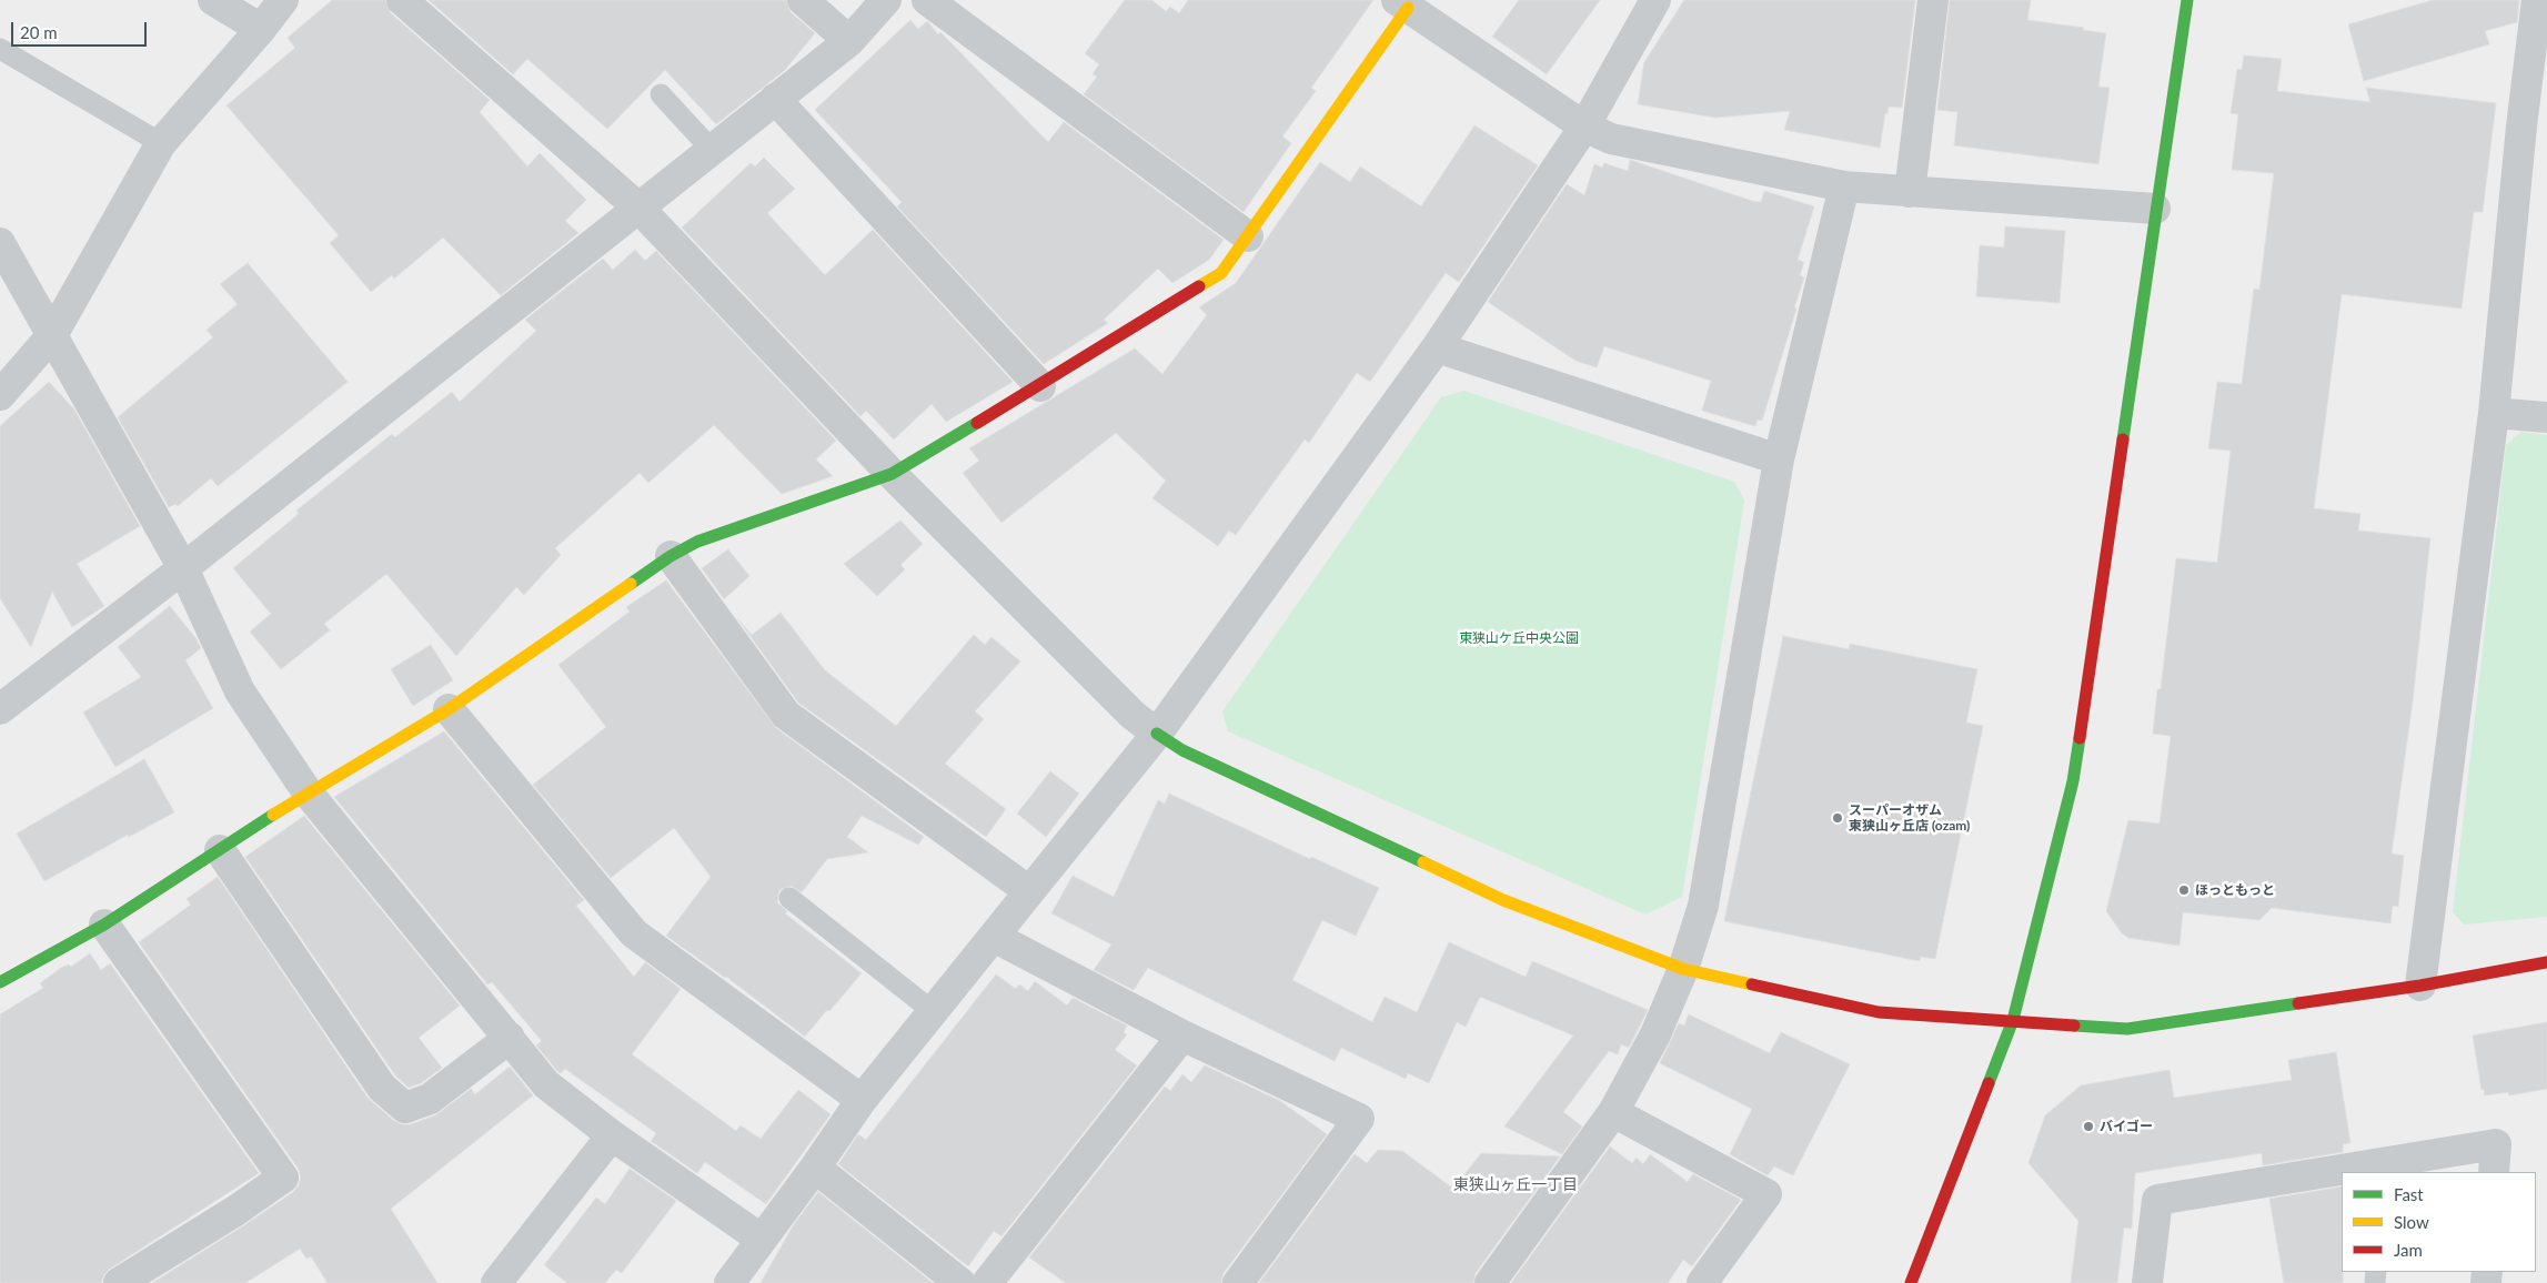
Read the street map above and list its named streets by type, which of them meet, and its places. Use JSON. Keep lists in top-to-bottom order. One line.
{"districts":["東狭山ヶ丘一丁目"],"parks":["東狭山ケ丘中央公園"],"places":["スーパーオザム 東狭山ヶ丘店 (ozam)","ほっともっと","バイゴー"],"legend":["Fast","Slow","Jam"],"scale_bar":"20 m"}
